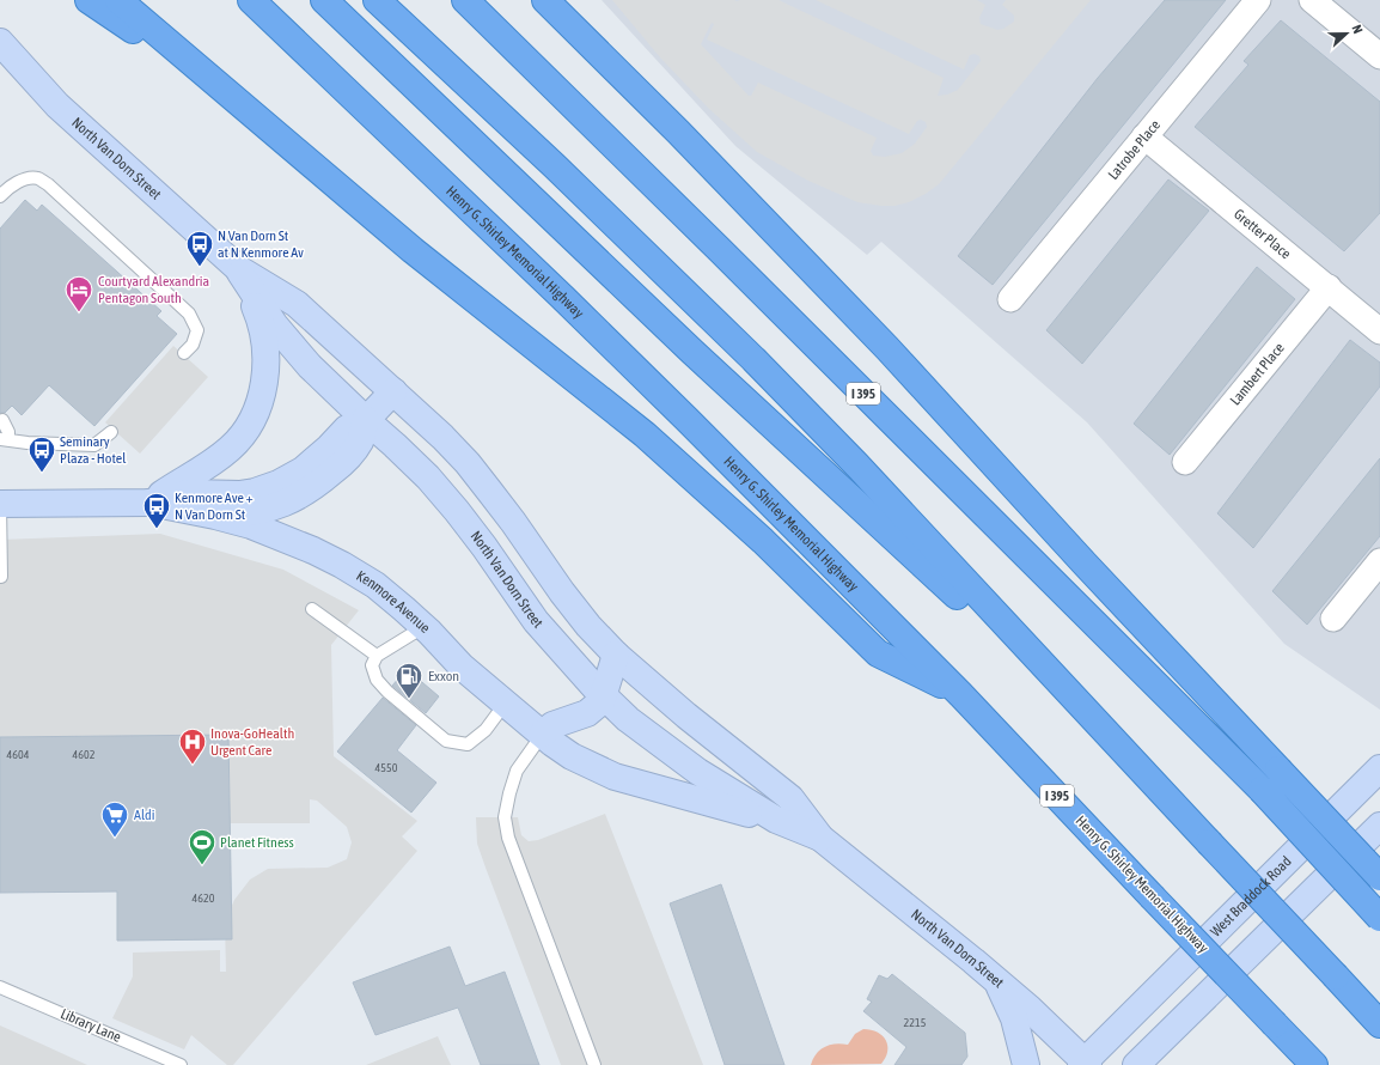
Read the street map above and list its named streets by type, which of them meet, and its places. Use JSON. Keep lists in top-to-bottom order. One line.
{"streets":{"highway":["Henry G. Shirley Memorial Highway","I 395"],"main road":["North Van Dorn Street","Kenmore Avenue","West Braddock Road"],"street":["Latrobe Place","Gretter Place","Lambert Place"],"lane":["Library Lane"]},"crossings":[["Latrobe Place","Gretter Place"],["North Van Dorn Street","Kenmore Avenue"],["North Van Dorn Street","West Braddock Road"],["Gretter Place","Lambert Place"]],"places":{"bus stop":["N Van Dorn St at N Kenmore Av","Seminary Plaza - Hotel","Kenmore Ave + N Van Dorn St"],"hotel":["Courtyard Alexandria Pentagon South"],"fuel station":["Exxon"],"hospital":["Inova-GoHealth Urgent Care"],"supermarket":["Aldi"],"sports":["Planet Fitness"]},"house_numbers":["4604","4602","4550","4620","2215"],"north":"right"}
